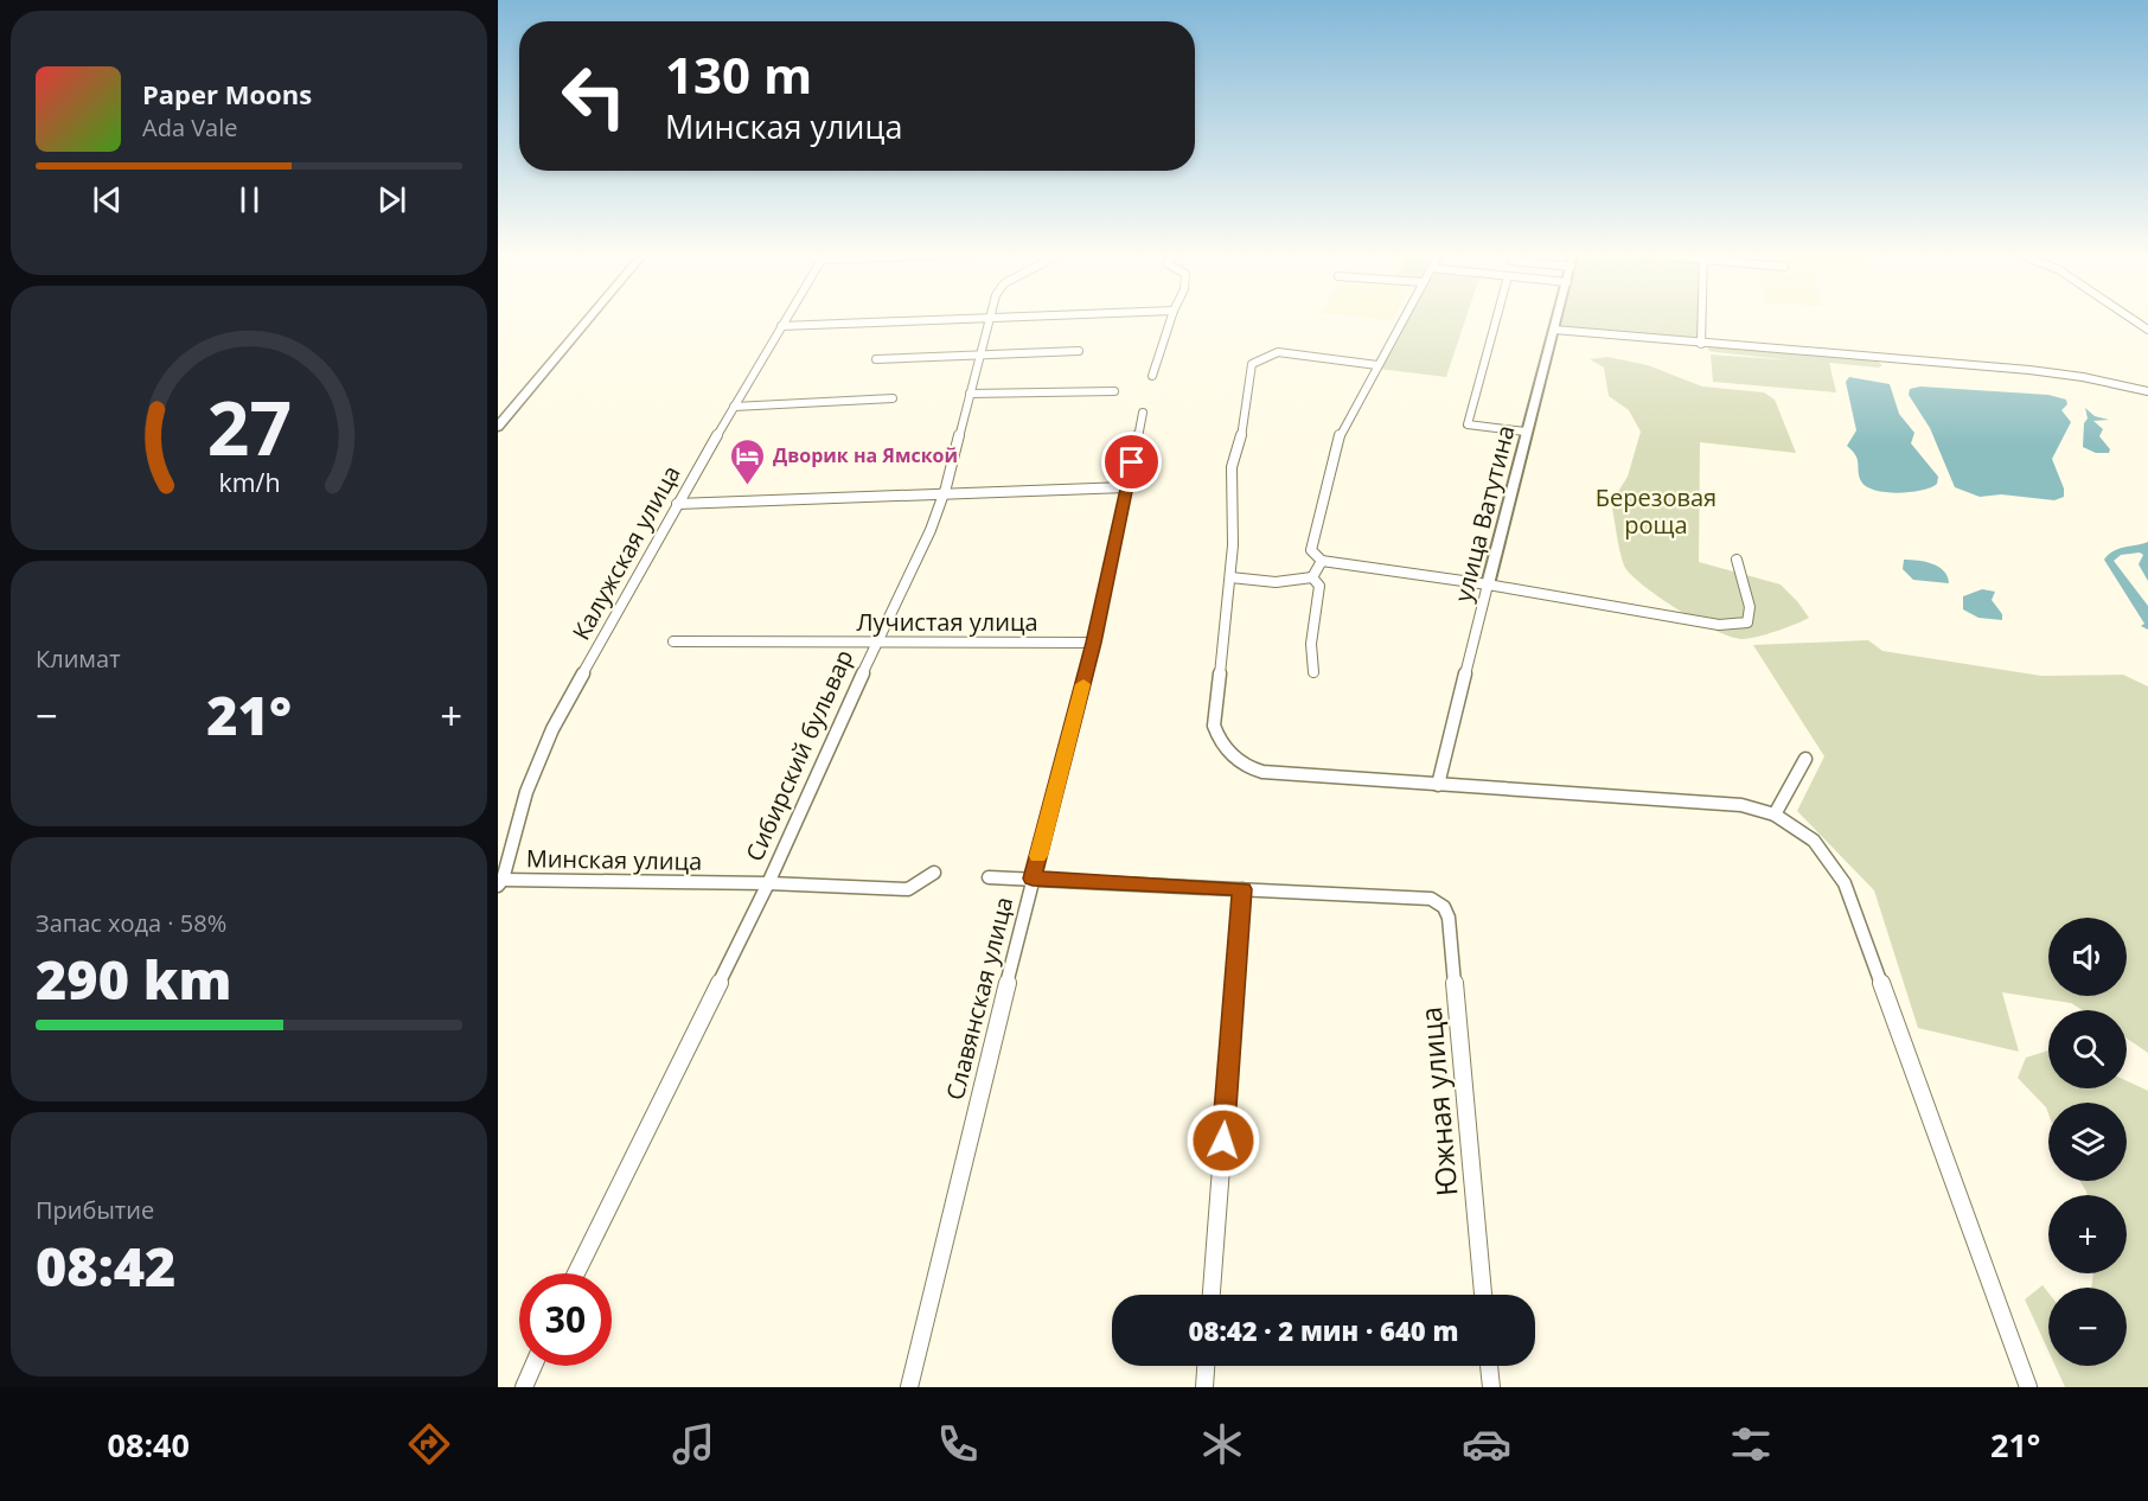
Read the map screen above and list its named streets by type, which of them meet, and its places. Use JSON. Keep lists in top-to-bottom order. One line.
{"streets":{"street":["улица Ватутина","Калужская улица","Лучистая улица","Сибирский бульвар","Минская улица","Славянская улица","Южная улица"]},"crossings":[["Калужская улица","Минская улица"],["Лучистая улица","Сибирский бульвар"],["Лучистая улица","Славянская улица"],["Сибирский бульвар","Минская улица"]],"parks":["Березовая роща"],"places":{"hotel":["Дворик на Ямской"]},"page":{"turn":["130 m","Минская улица"],"song":["Paper Moons","Ada Vale"],"tile":["Климат",["Запас хода · 58%","290 km"],["Прибытие","08:42"]],"heat":["−","21°","+"],"map_buttons":["+","−"],"limit":"30","trip":"08:42 · 2 мин · 640 m","tabs":["08:40","21°"],"gauge":["27","km/h"]}}
